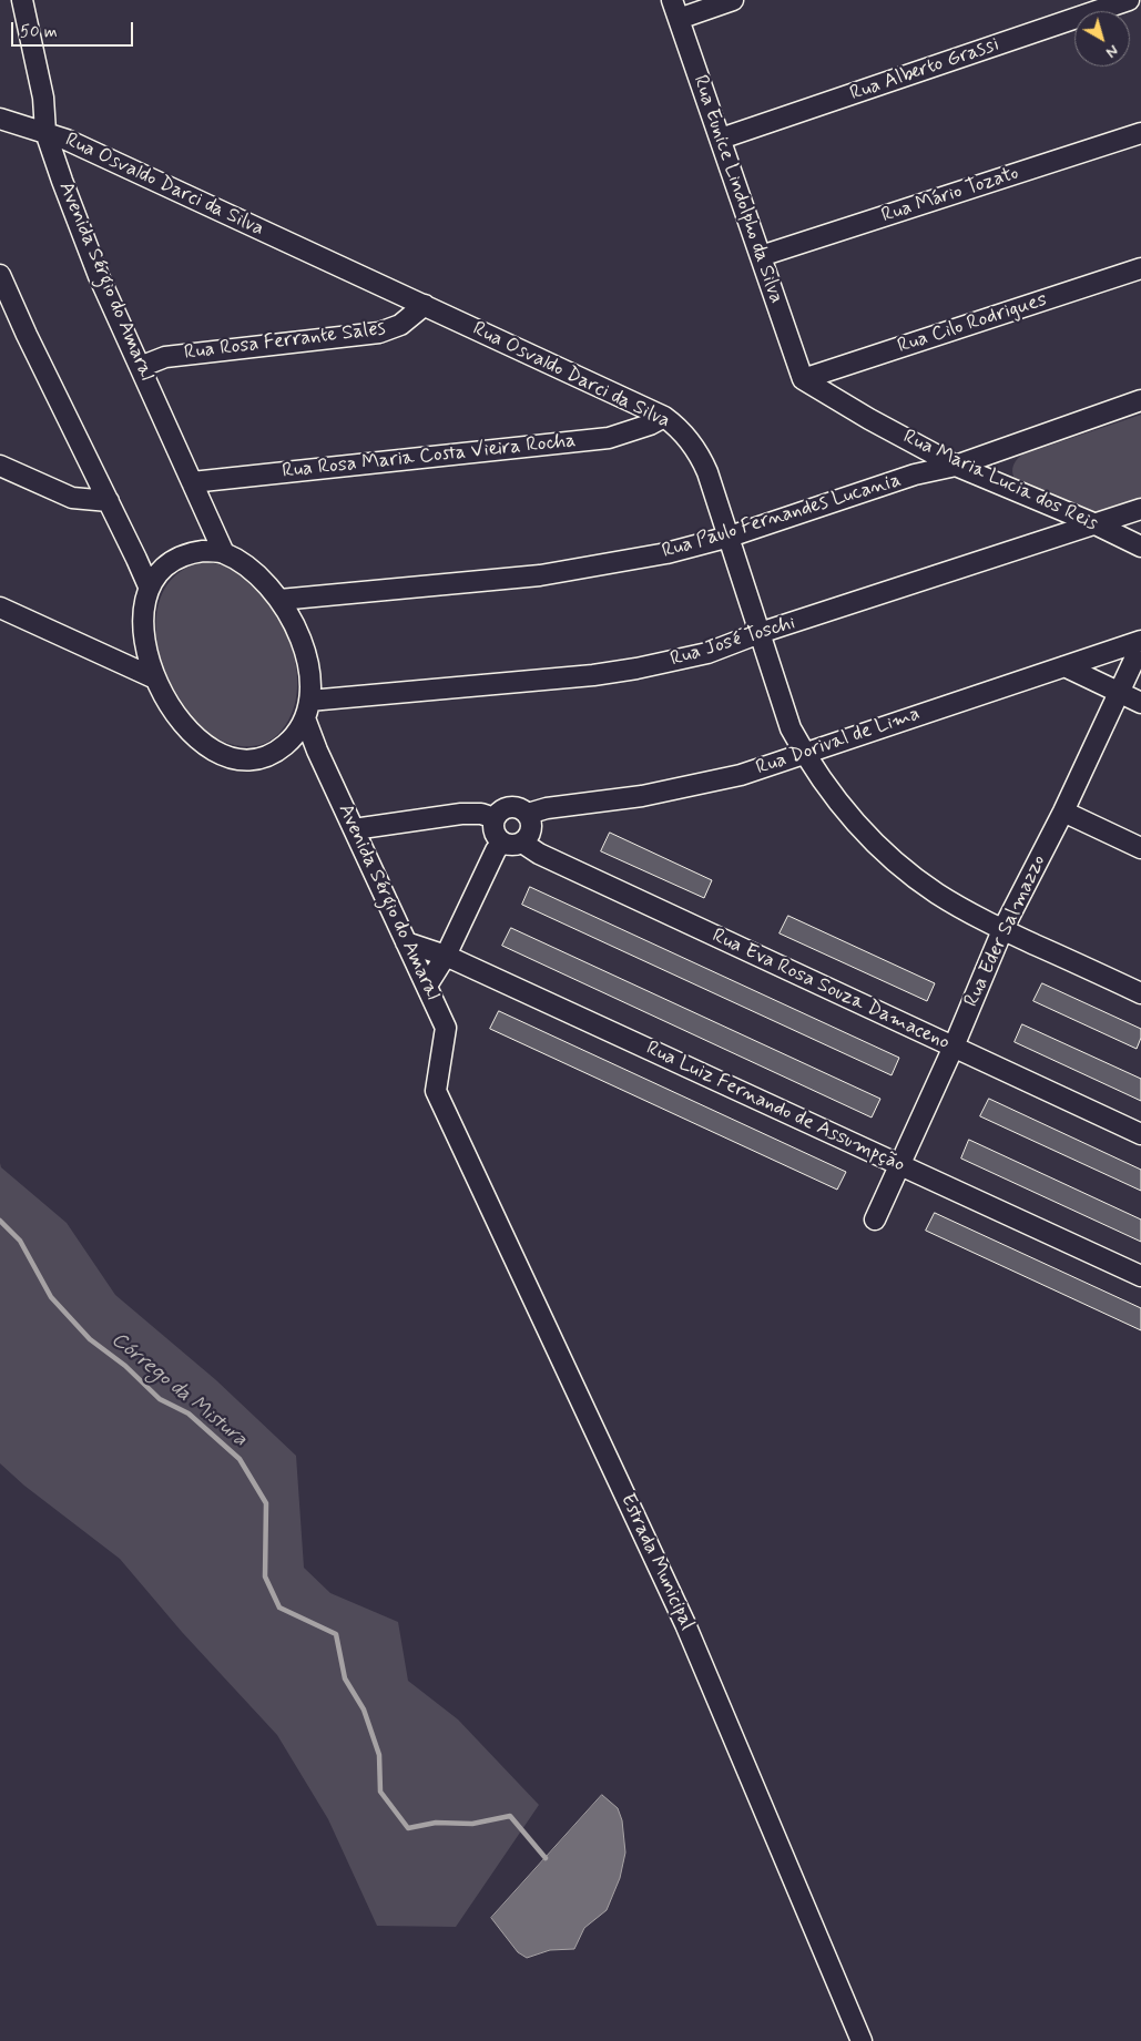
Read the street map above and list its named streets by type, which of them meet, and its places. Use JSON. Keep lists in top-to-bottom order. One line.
{"streets":{"street":["Rua Alberto Grassi","Rua Osvaldo Darci da Silva","Rua Eunice Lindolpho da Silva","Rua Mário Tozato","Avenida Sérgio do Amaral","Rua Cilo Rodrigues","Rua Rosa Ferrante Sales","Rua Rosa Maria Costa Vieira Rocha","Rua Maria Lucia dos Reis","Rua Paulo Fernandes Lucania","Rua José Toschi","Rua Dorival de Lima","Rua Eder Salmazzo","Rua Eva Rosa Souza Damaceno","Rua Luiz Fernando de Assumpção","Estrada Municipal"]},"crossings":[["Rua Alberto Grassi","Rua Eunice Lindolpho da Silva"],["Rua Osvaldo Darci da Silva","Avenida Sérgio do Amaral"],["Rua Osvaldo Darci da Silva","Rua Rosa Ferrante Sales"],["Rua Osvaldo Darci da Silva","Rua Rosa Maria Costa Vieira Rocha"],["Rua Osvaldo Darci da Silva","Rua Paulo Fernandes Lucania"],["Rua Osvaldo Darci da Silva","Rua José Toschi"],["Rua Osvaldo Darci da Silva","Rua Dorival de Lima"],["Rua Osvaldo Darci da Silva","Rua Eder Salmazzo"],["Rua Eunice Lindolpho da Silva","Rua Mário Tozato"],["Rua Eunice Lindolpho da Silva","Rua Cilo Rodrigues"],["Rua Eunice Lindolpho da Silva","Rua Maria Lucia dos Reis"],["Avenida Sérgio do Amaral","Rua Rosa Ferrante Sales"],["Avenida Sérgio do Amaral","Rua Rosa Maria Costa Vieira Rocha"],["Avenida Sérgio do Amaral","Rua Paulo Fernandes Lucania"],["Avenida Sérgio do Amaral","Rua José Toschi"],["Avenida Sérgio do Amaral","Rua Luiz Fernando de Assumpção"],["Avenida Sérgio do Amaral","Estrada Municipal"],["Rua Cilo Rodrigues","Rua Maria Lucia dos Reis"],["Rua Maria Lucia dos Reis","Rua Paulo Fernandes Lucania"],["Rua Maria Lucia dos Reis","Rua José Toschi"],["Rua Paulo Fernandes Lucania","Rua José Toschi"],["Rua Dorival de Lima","Rua Eva Rosa Souza Damaceno"],["Rua Eder Salmazzo","Rua Eva Rosa Souza Damaceno"],["Rua Eder Salmazzo","Rua Luiz Fernando de Assumpção"]],"water":["Córrego da Mistura"],"scale_bar":"50 m","north":"bottom right"}
